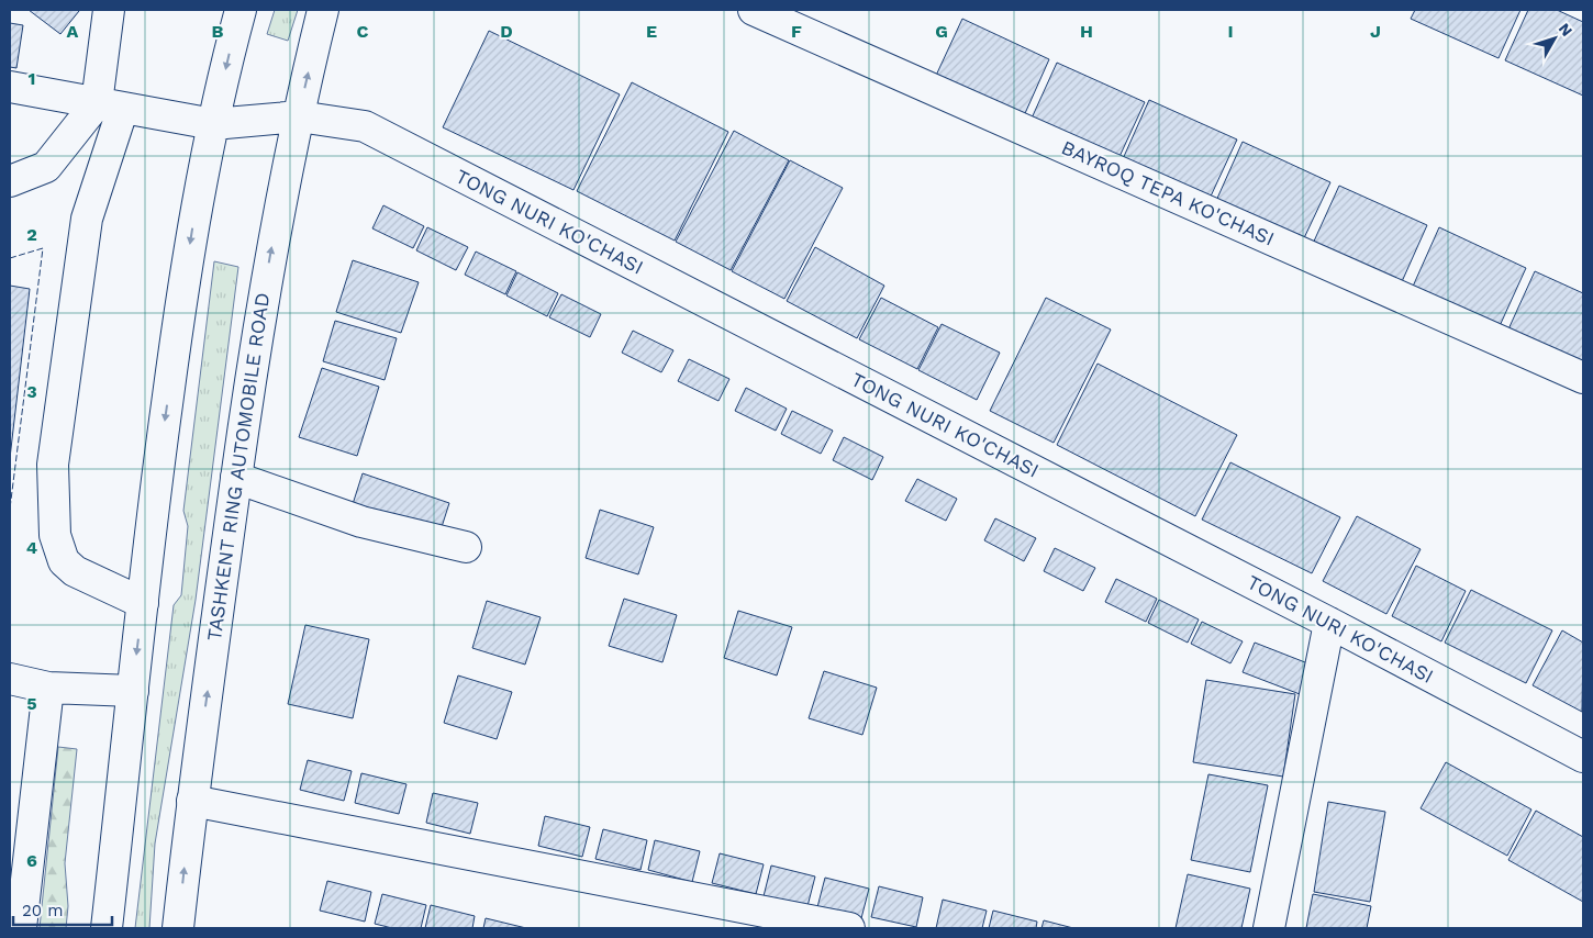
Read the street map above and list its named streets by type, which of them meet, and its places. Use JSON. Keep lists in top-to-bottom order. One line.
{"streets":{"main road":["BAYROQ TEPA KO'CHASI","TONG NURI KO'CHASI","TASHKENT RING AUTOMOBILE ROAD"]},"crossings":[["TONG NURI KO'CHASI","TASHKENT RING AUTOMOBILE ROAD"]],"scale_bar":"20 m","north":"top right","grid":{"columns":["A","B","C","D","E","F","G","H","I","J"],"rows":["1","2","3","4","5","6"]}}
